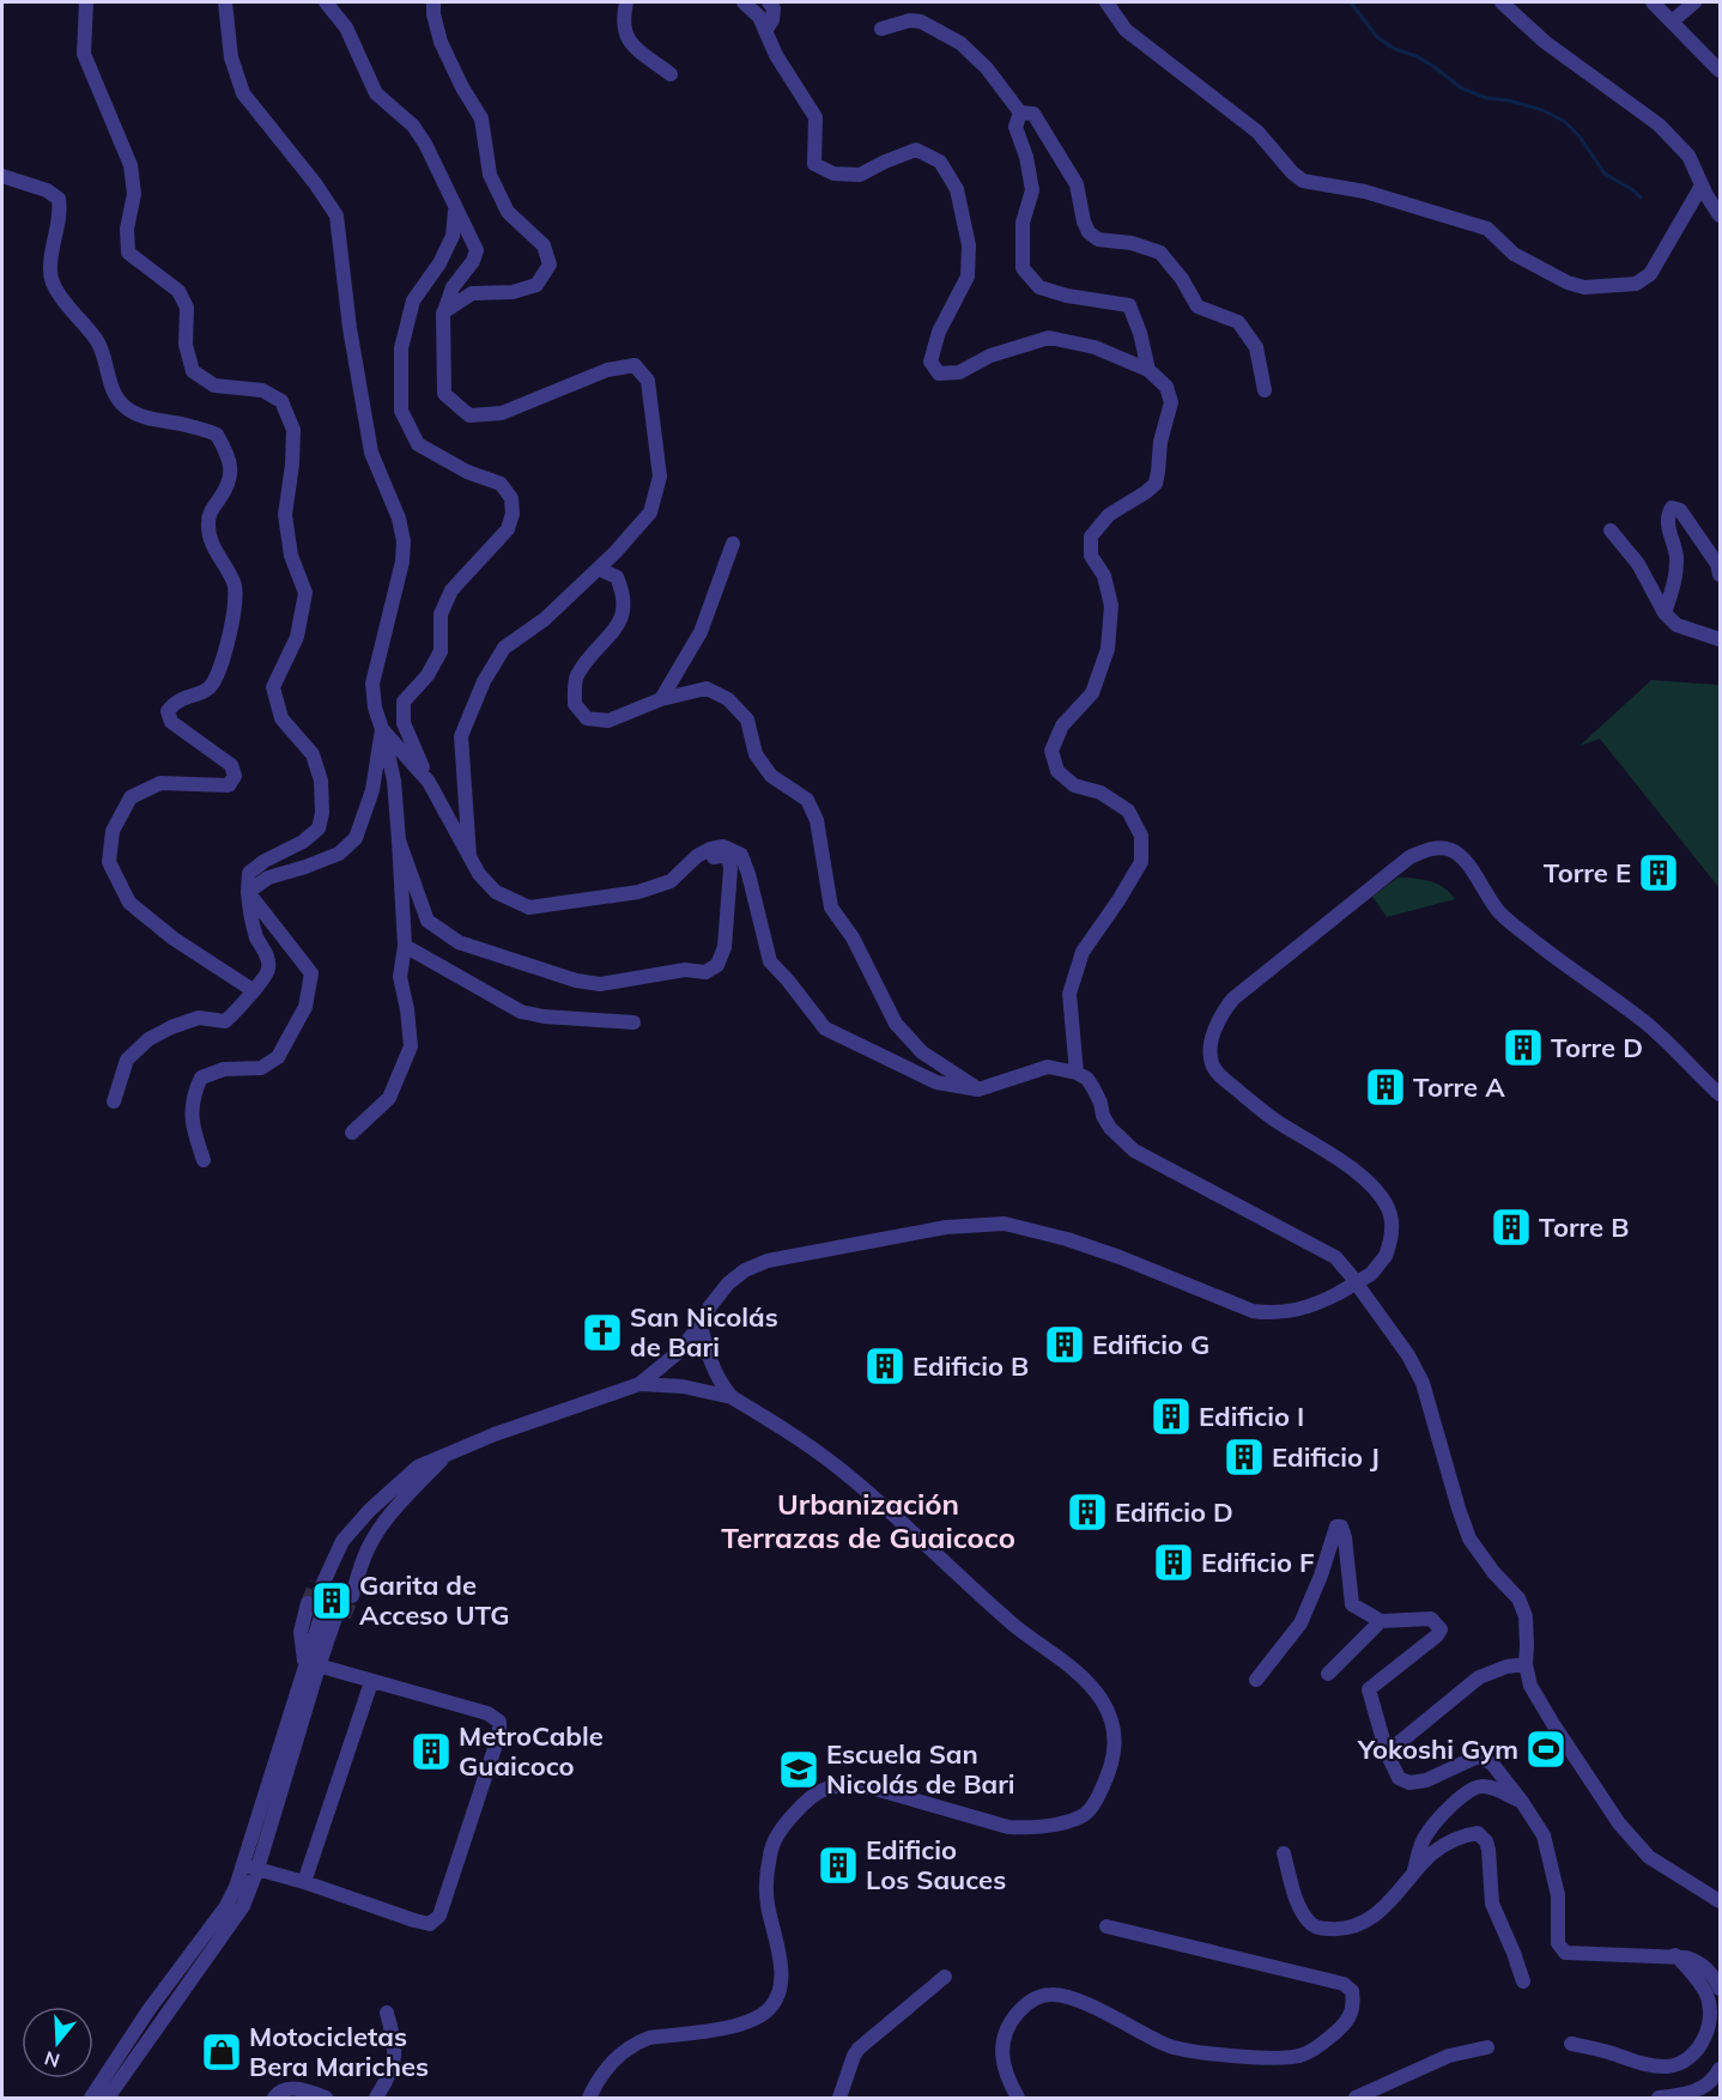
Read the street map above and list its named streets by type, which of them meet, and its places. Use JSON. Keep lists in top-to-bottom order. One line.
{"districts":["Urbanización Terrazas de Guaicoco"],"places":{"building":["Torre E","Torre D","Torre A","Torre B","Edificio G","Edificio B","Edificio I","Edificio J","Edificio D","Edificio F","Garita de Acceso UTG","MetroCable Guaicoco","Edificio Los Sauces"],"church":["San Nicolás de Bari"],"sports":["Yokoshi Gym"],"school or university":["Escuela San Nicolás de Bari"],"shop":["Motocicletas Bera Mariches"]},"north":"bottom"}
